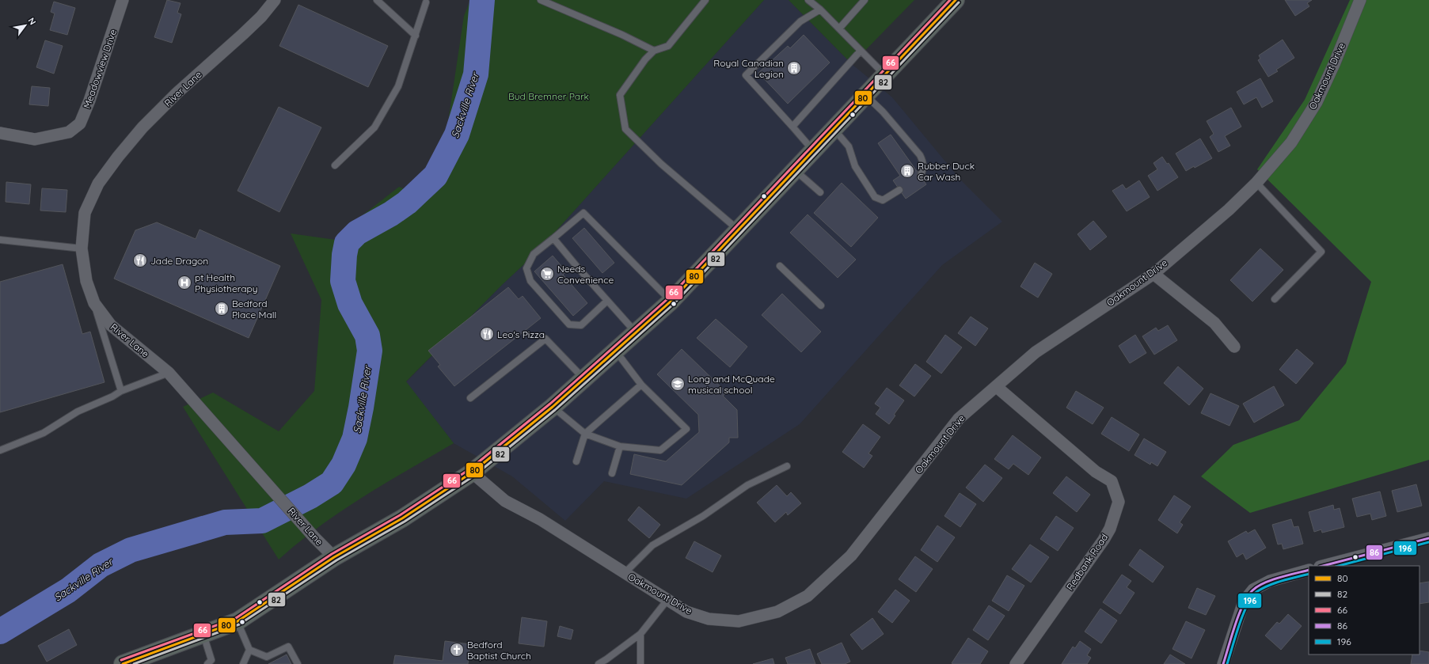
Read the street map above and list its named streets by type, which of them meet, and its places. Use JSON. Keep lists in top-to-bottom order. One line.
{"streets":{"street":["Meadowview Drive","Oakmount Drive","River Lane","Redbank Road"]},"crossings":[["Oakmount Drive","Redbank Road"]],"water":["Sackville River"],"parks":["Bud Bremner Park"],"places":{"building":["Royal Canadian Legion","Rubber Duck Car Wash","Bedford Place Mall"],"restaurant":["Jade Dragon","Leo's Pizza"],"supermarket":["Needs Convenience"],"hospital":["pt Health Physiotherapy"],"school or university":["Long and McQuade musical school"],"church":["Bedford Baptist Church"]},"lines":["transit line 80","transit line 66","transit line 82","transit line 86","transit line 196"],"legend":["80","82","66","86","196"],"north":"top right"}
